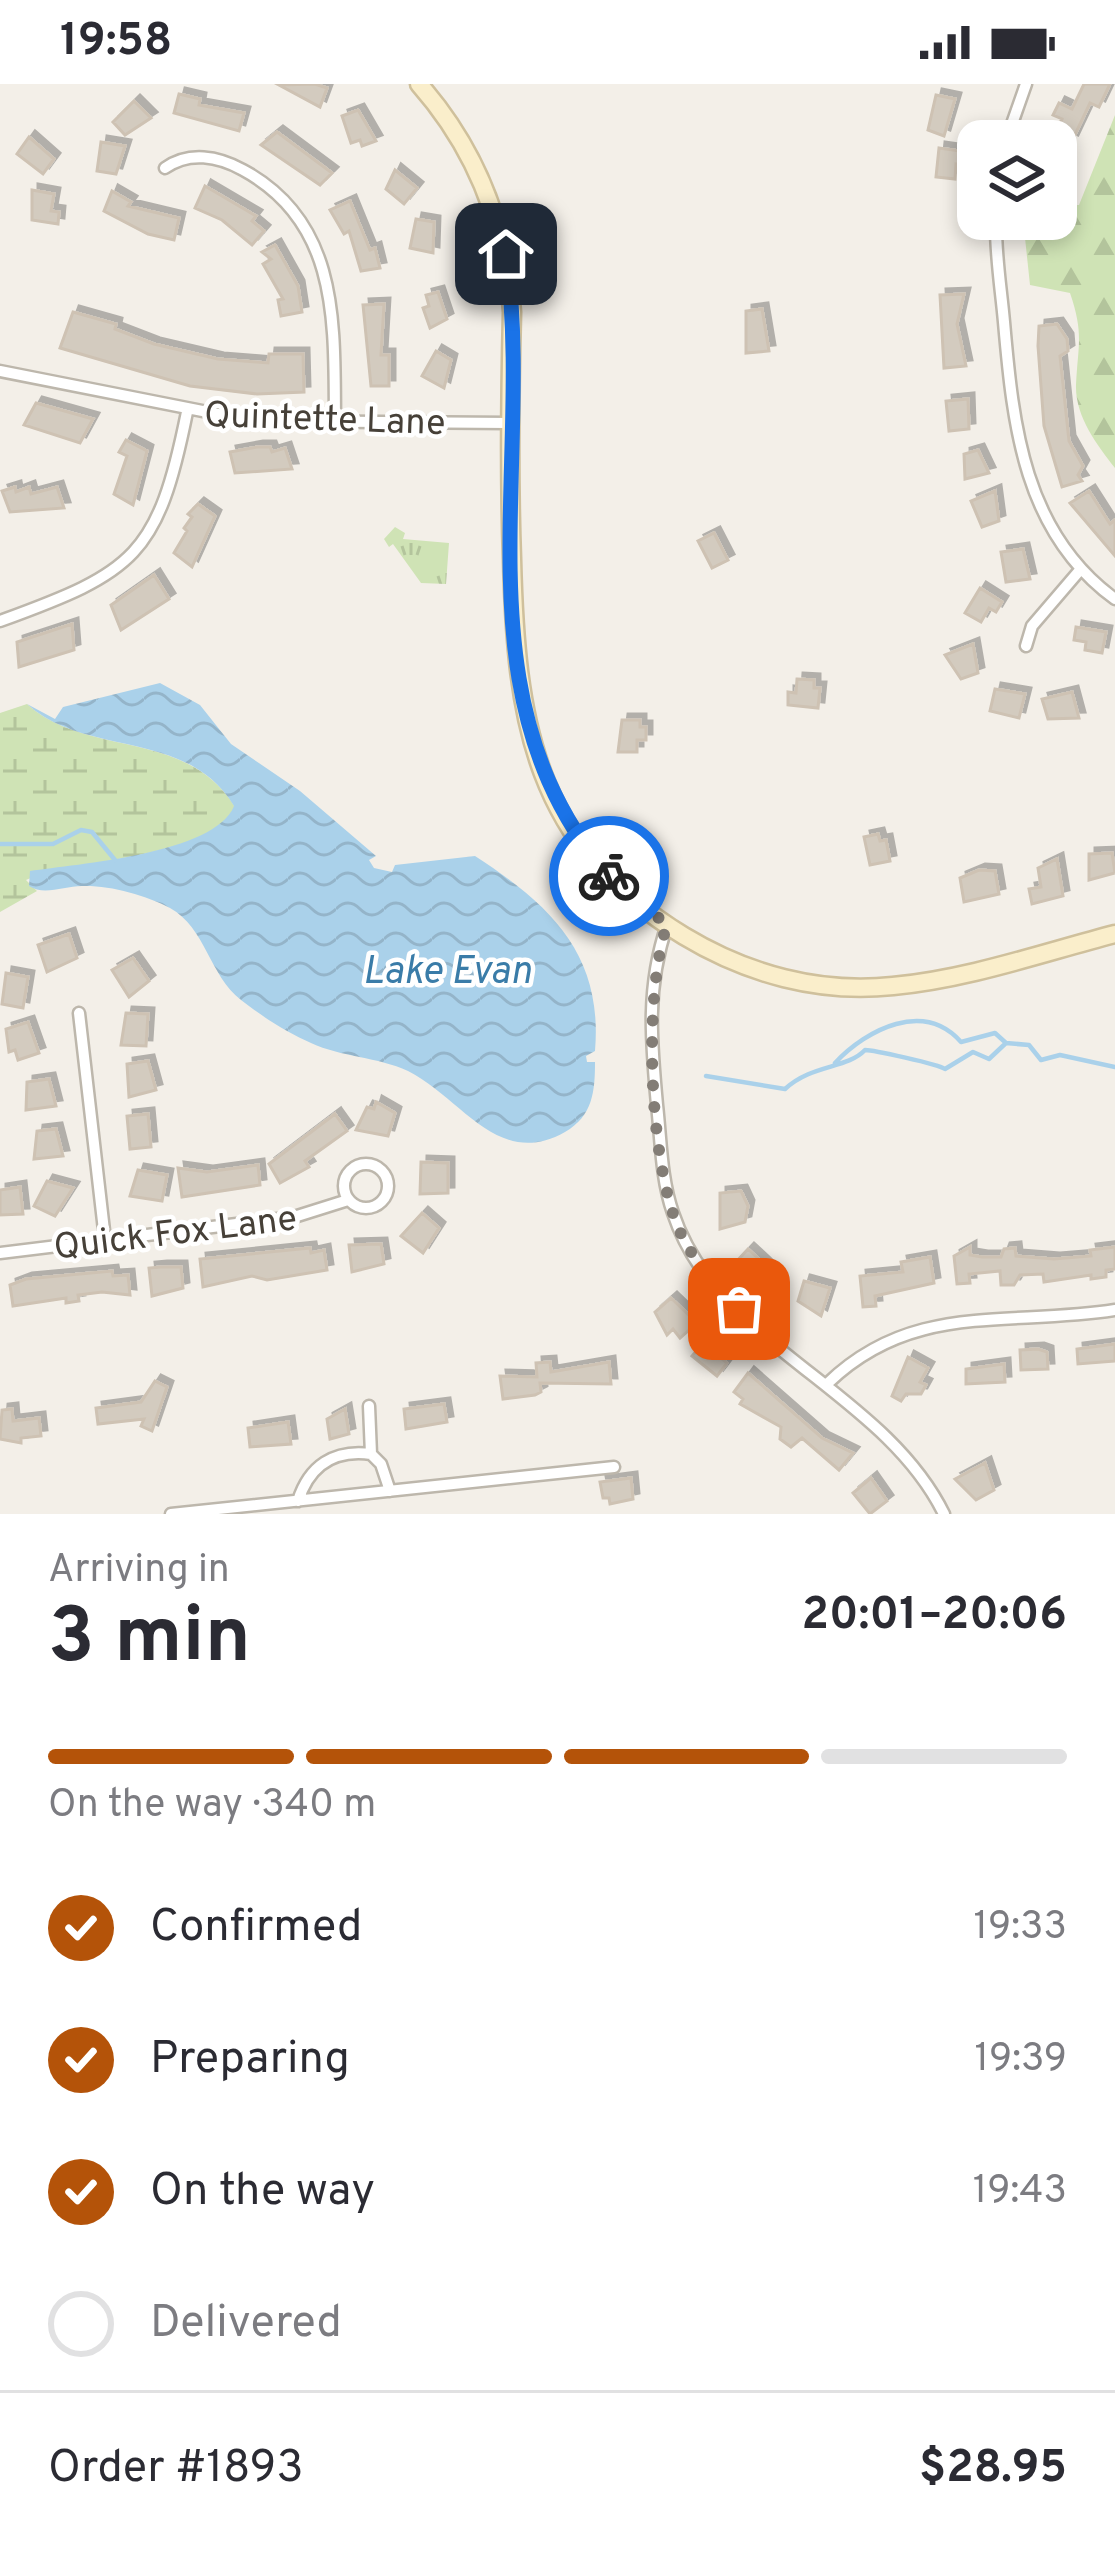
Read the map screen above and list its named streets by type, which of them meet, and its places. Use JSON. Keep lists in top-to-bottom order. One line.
{"streets":{"street":["Quintette Lane","Quick Fox Lane"]},"water":["Lake Evan"],"page":{"status":"19:58","heading":["3 min","Arriving in","20:01–20:06"],"panel":["Order #1893","$28.95"],"bar":"On the way · 340 m","list":[["Confirmed","19:33"],["Preparing","19:39"],["On the way","19:43"],"Delivered"]}}
